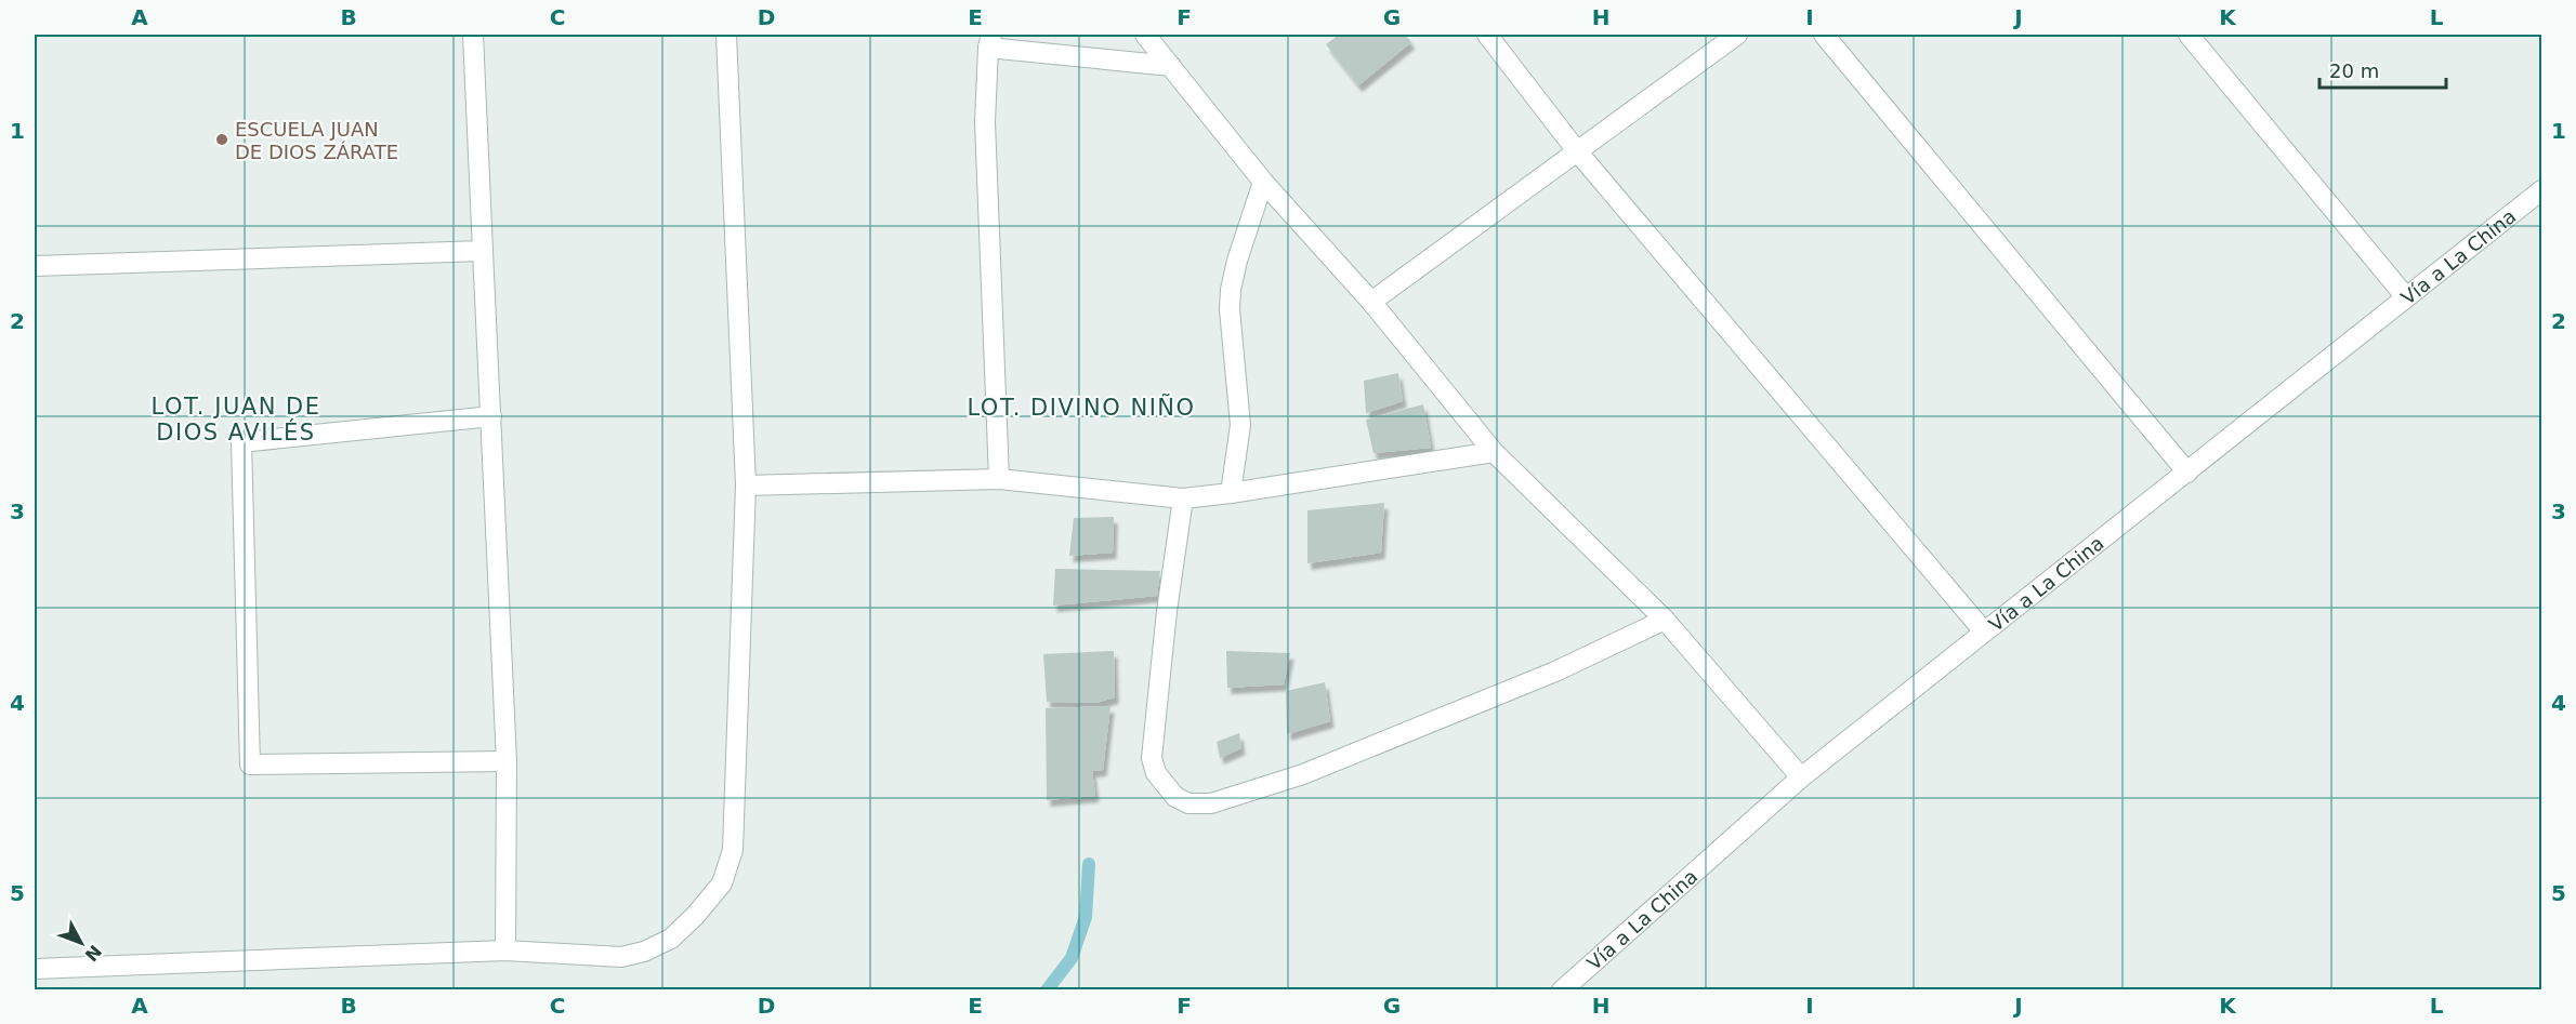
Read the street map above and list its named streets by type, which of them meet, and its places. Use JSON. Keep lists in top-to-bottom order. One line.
{"streets":{"street":["Vía a La China"]},"districts":["LOT. JUAN DE DIOS AVILÉS","LOT. DIVINO NIÑO"],"places":["ESCUELA JUAN DE DIOS ZÁRATE"],"scale_bar":"20 m","north":"bottom right","grid":{"columns":["A","B","C","D","E","F","G","H","I","J","K","L"],"rows":["1","2","3","4","5"]}}
